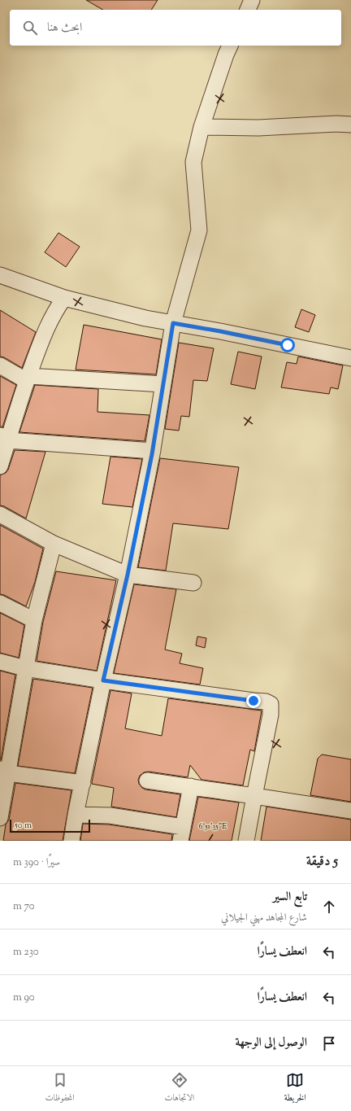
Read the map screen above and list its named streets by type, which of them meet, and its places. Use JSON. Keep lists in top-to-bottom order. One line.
{"scale_bar":"50 m","page":{"search":"ابحث هنا","scale":"50 m","heading":["5 دقيقة","سيرًا · 390 m"],"list":[["تابع السير","شارع المجاهد مهني الجيلاني","70 m"],["انعطف يسارًا","230 m"],["انعطف يسارًا","90 m"],"الوصول إلى الوجهة"],"nav":["الخريطة","الاتجاهات","المحفوظات"]},"coordinates":["6°51'35\"E"]}
